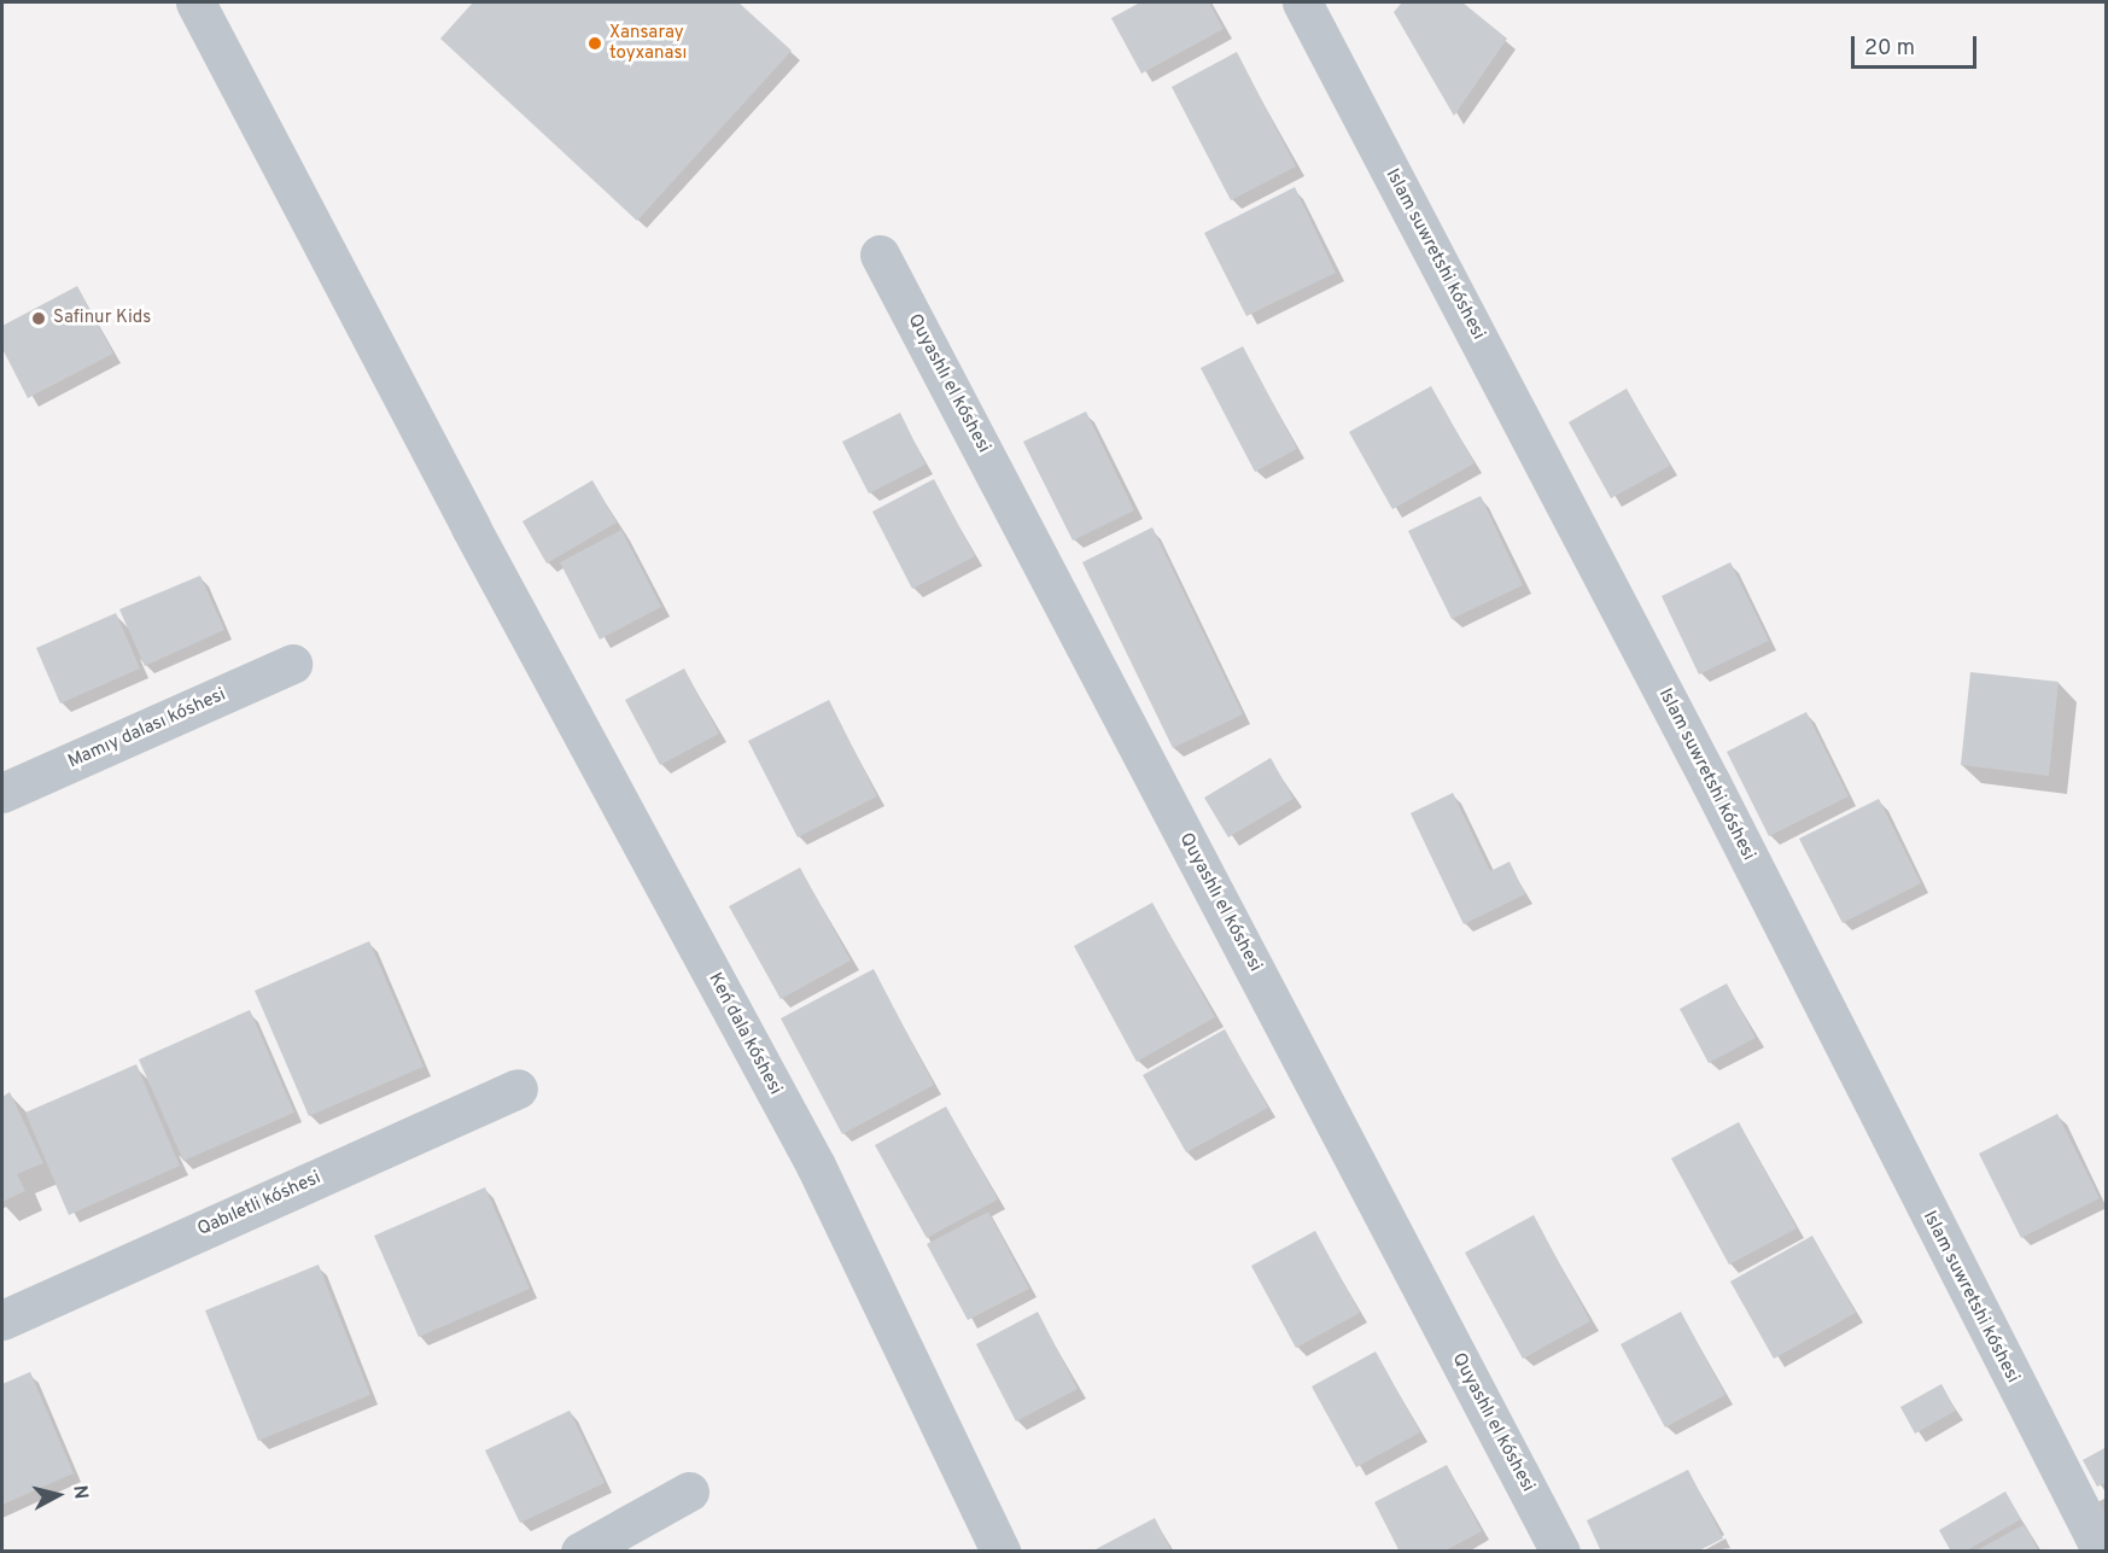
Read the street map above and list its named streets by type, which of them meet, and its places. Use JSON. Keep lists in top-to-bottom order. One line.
{"streets":{"street":["Islam suwretshi kóshesi","Quyashlı el kóshesi","Mamıy dalası kóshesi","Keń dala kóshesi","Qabıletli kóshesi"]},"places":["Xansaray toyxanası","Safinur Kids"],"scale_bar":"20 m","north":"right"}
